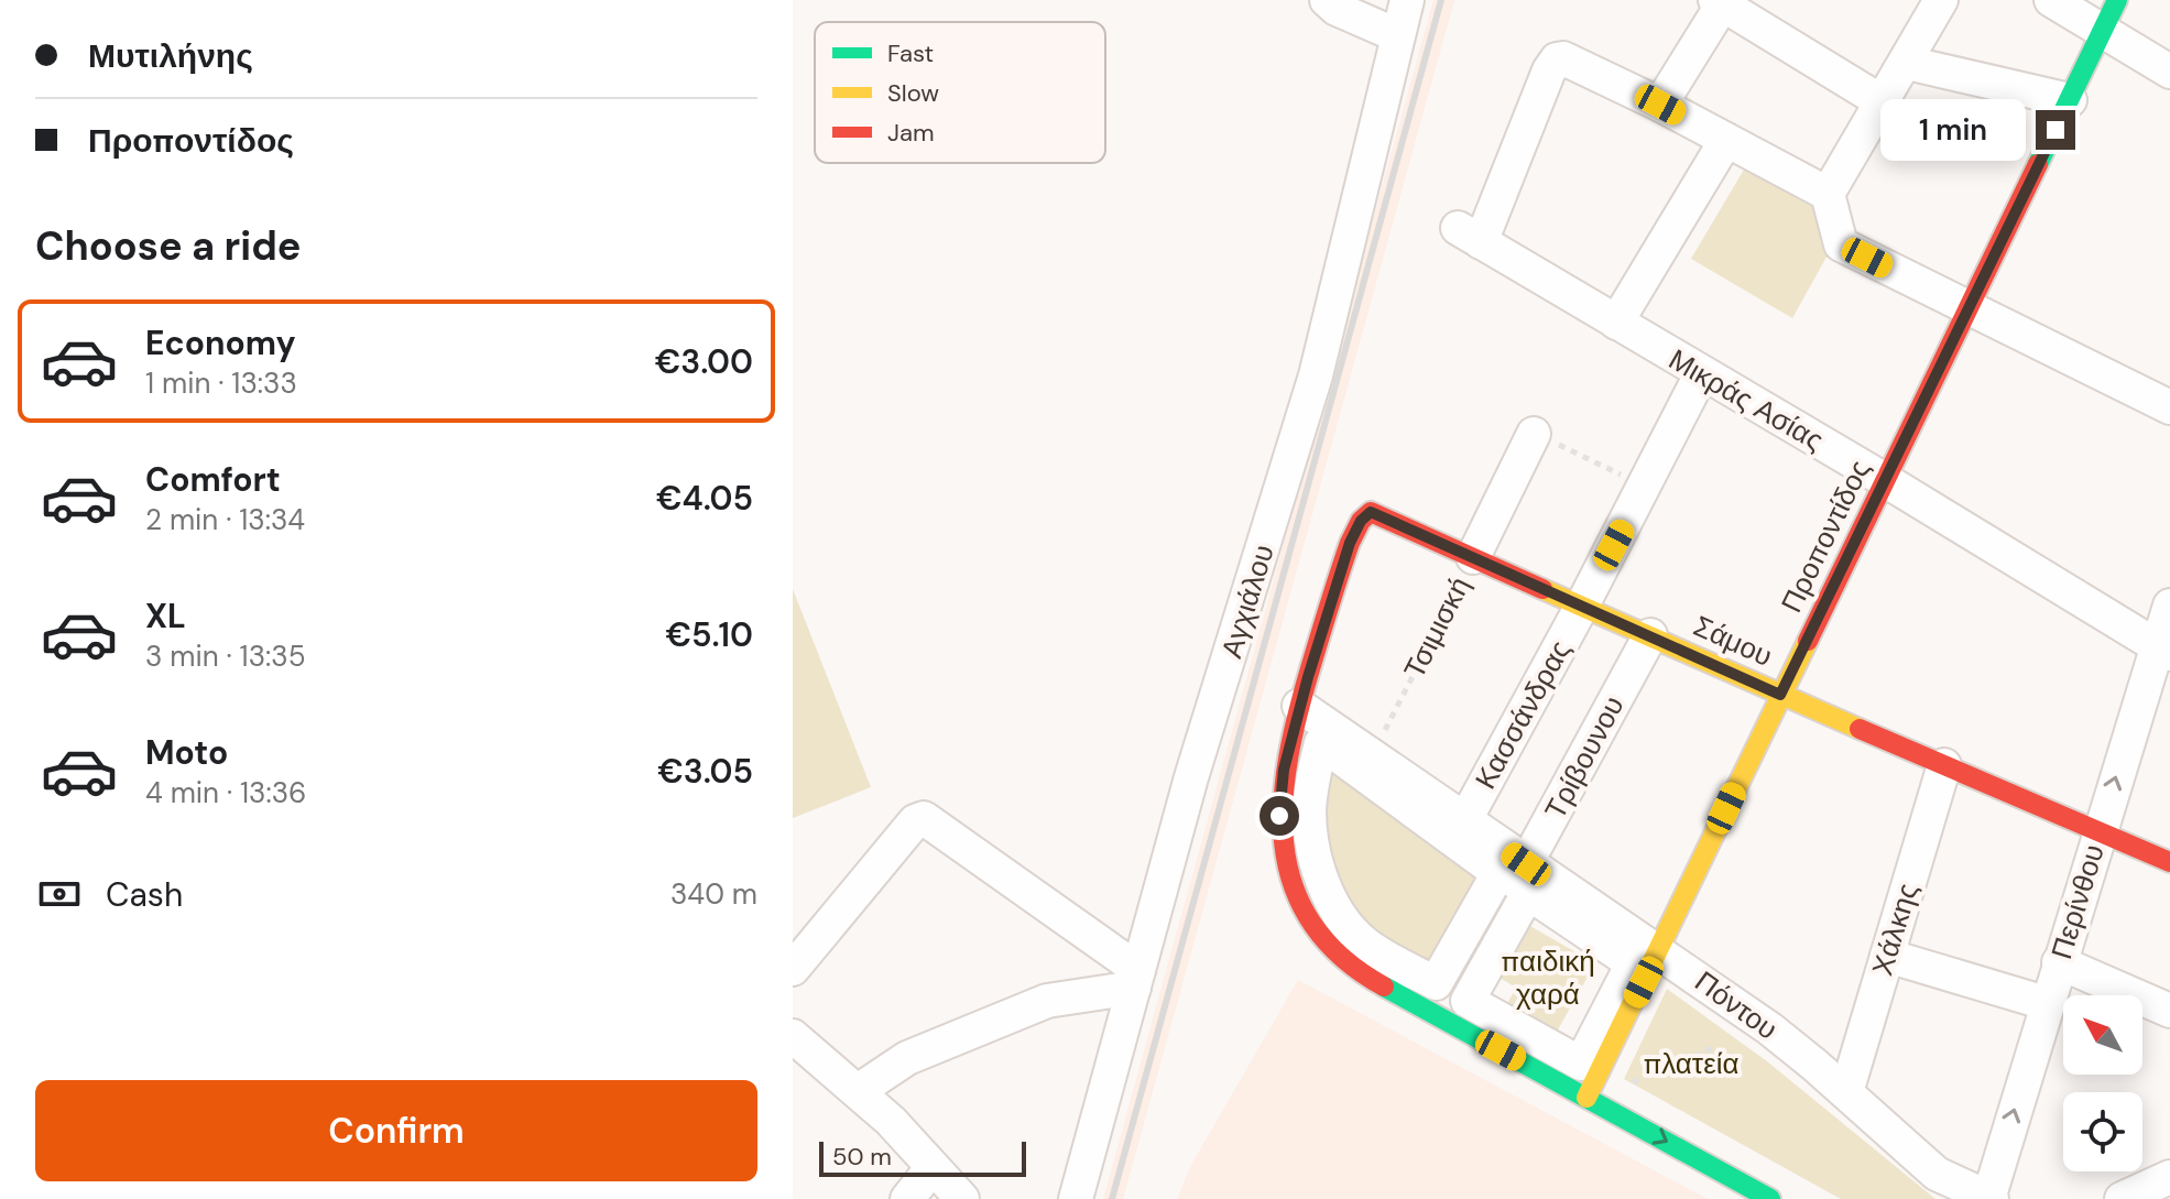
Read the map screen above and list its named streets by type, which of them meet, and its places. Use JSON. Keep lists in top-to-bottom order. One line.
{"streets":{"street":["Μικράς Ασίας","Προποντίδος","Αγχιάλου","Τσιμισκή","Σάμου","Κασσάνδρας","Τρίβουνου","Περίνθου","Χάλκης","Πόντου"]},"crossings":[["Μικράς Ασίας","Προποντίδος"],["Μικράς Ασίας","Κασσάνδρας"],["Μικράς Ασίας","Περίνθου"],["Προποντίδος","Σάμου"],["Προποντίδος","Πόντου"],["Τσιμισκή","Σάμου"],["Τσιμισκή","Πόντου"],["Σάμου","Κασσάνδρας"],["Σάμου","Τρίβουνου"],["Σάμου","Περίνθου"],["Σάμου","Χάλκης"],["Σάμου","Πόντου"],["Κασσάνδρας","Πόντου"],["Τρίβουνου","Πόντου"],["Περίνθου","Πόντου"],["Χάλκης","Πόντου"]],"one_way":["Περίνθου"],"parks":["παιδική χαρά","πλατεία"],"legend":["Fast","Slow","Jam"],"scale_bar":"50 m","north":"top left","page":{"banner":["Μυτιλήνης","Προποντίδος"],"bubble":"1 min","heading":"Choose a ride","list":[{"name":"Economy","note":"1 min · 13:33","value":"€3.00"},{"name":"Comfort","note":"2 min · 13:34","value":"€4.05"},{"name":"XL","note":"3 min · 13:35","value":"€5.10"},{"name":"Moto","note":"4 min · 13:36","value":"€3.05"}],"pay":["Cash","340 m"],"buttons":"Confirm","scale":"50 m"}}
